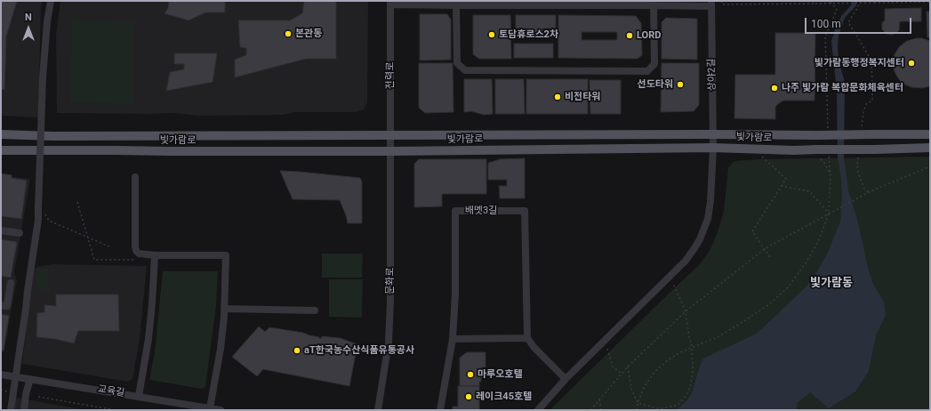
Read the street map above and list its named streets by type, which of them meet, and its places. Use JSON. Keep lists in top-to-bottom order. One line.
{"streets":{"main road":["빛가람로"],"street":["상야2길","전력로","배멧3길","문화로","교육길"]},"crossings":[["상야2길","빛가람로"],["전력로","빛가람로"],["전력로","문화로"],["빛가람로","문화로"]],"districts":["빛가람동"],"places":["본관동","토담휴로스2차","LORD","빛가람동행정복지센터","선도타워","나주 빛가람 복합문화체육센터","비전타워","aT한국농수산식품유통공사","마루오호텔","레이크45호텔"],"scale_bar":"100 m","north":"top"}
